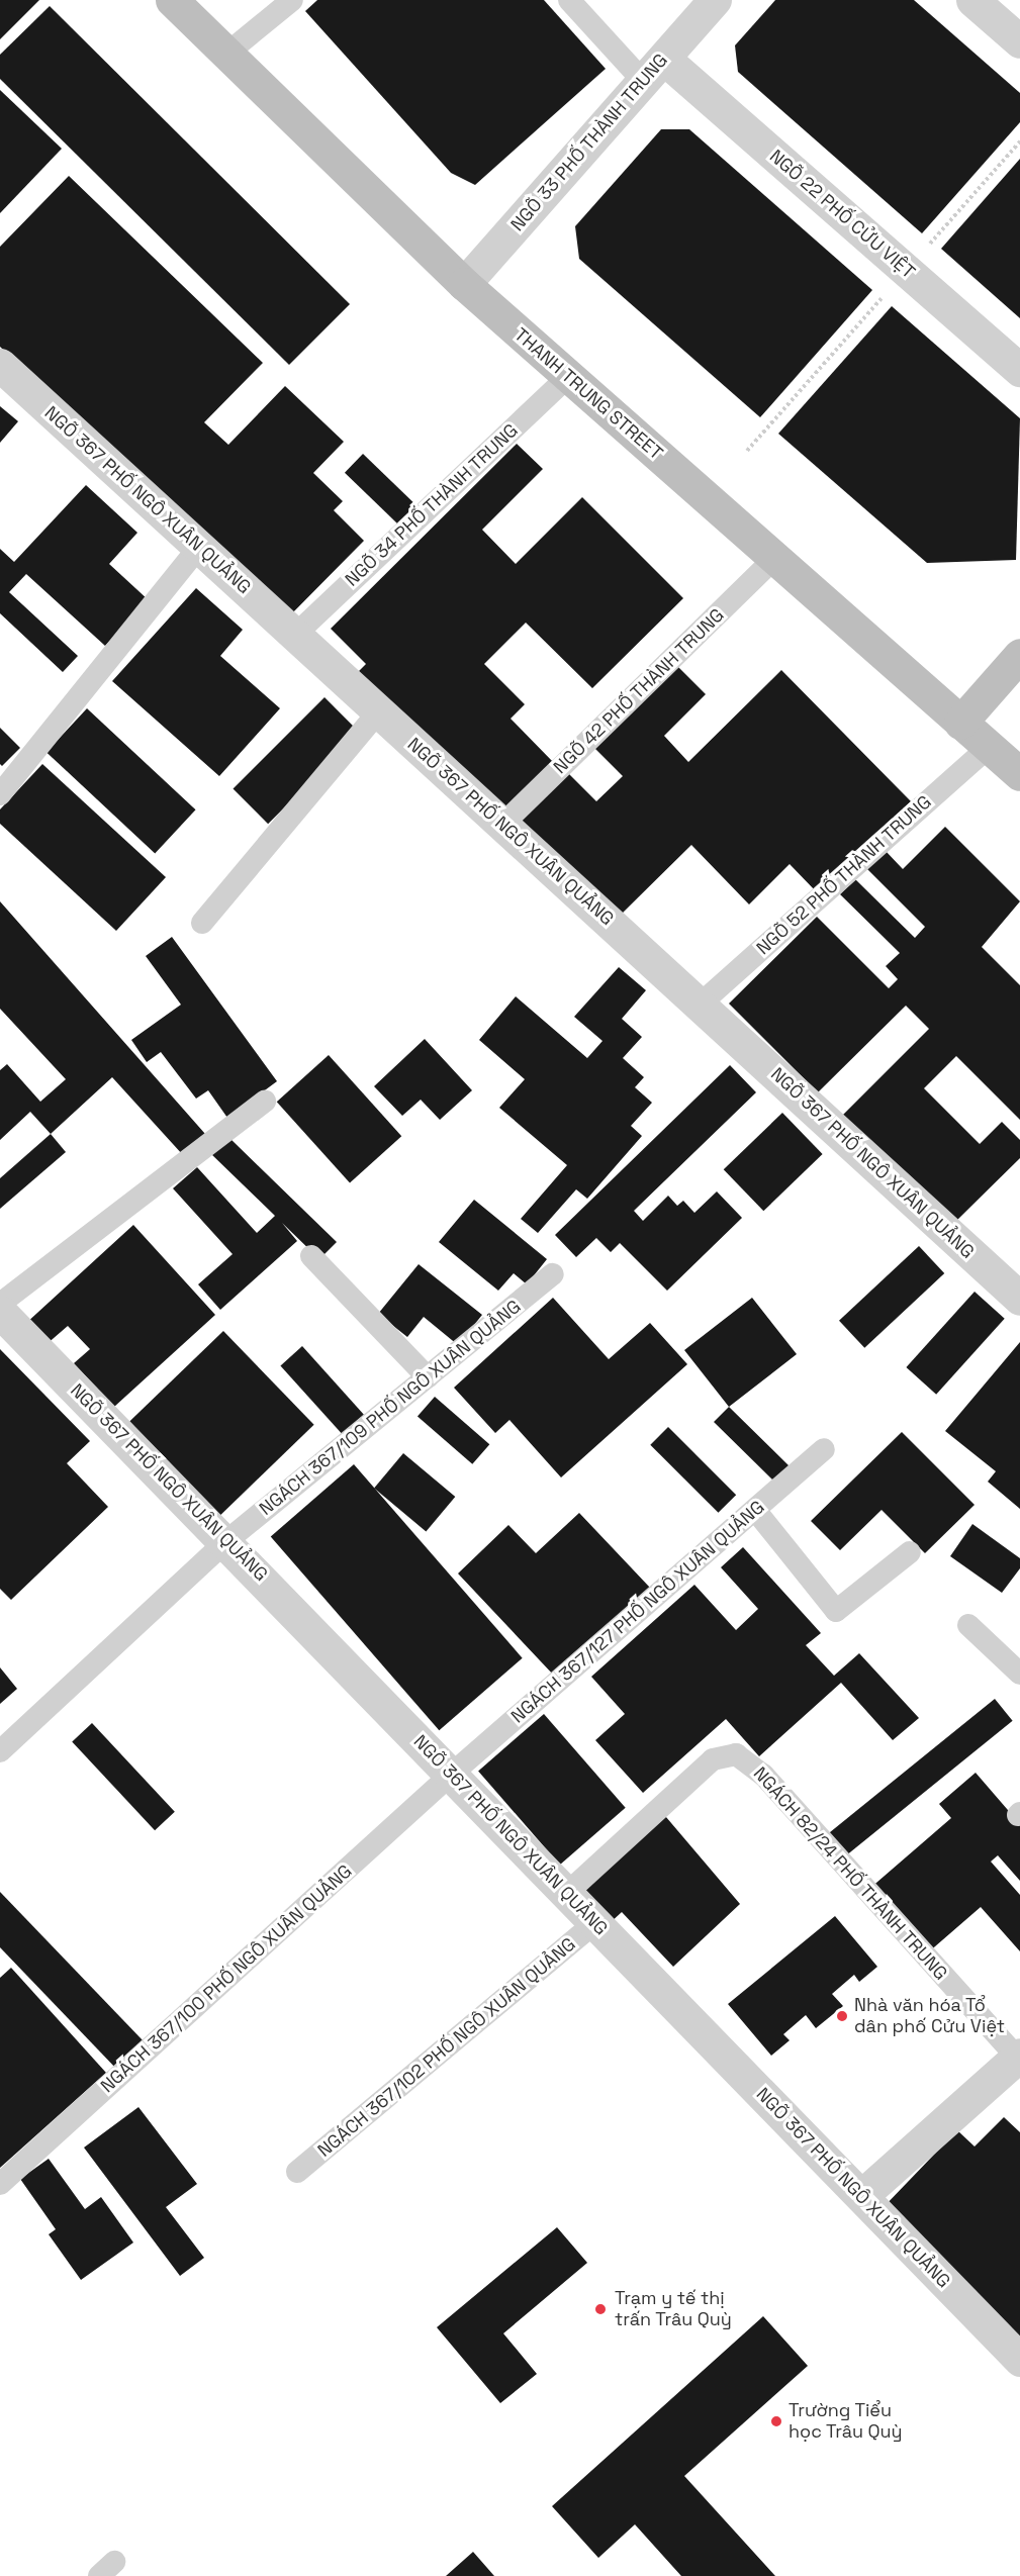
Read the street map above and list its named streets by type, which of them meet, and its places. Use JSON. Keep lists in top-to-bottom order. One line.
{"streets":{"main road":["THANH TRUNG STREET"],"street":["NGÕ 33 PHỐ THÀNH TRUNG","NGÕ 22 PHỐ CỬU VIỆT","NGÕ 367 PHỐ NGÔ XUÂN QUẢNG"],"lane":["NGÕ 34 PHỐ THÀNH TRUNG","NGÕ 42 PHỐ THÀNH TRUNG","NGÕ 52 PHỐ THÀNH TRUNG","NGÁCH 367/109 PHỐ NGÔ XUÂN QUẢNG","NGÁCH 367/127 PHỐ NGÔ XUÂN QUẢNG","NGÁCH 82/24 PHỐ THÀNH TRUNG","NGÁCH 367/100 PHỐ NGÔ XUÂN QUẢNG","NGÁCH 367/102 PHỐ NGÔ XUÂN QUẢNG"]},"crossings":[["NGÕ 33 PHỐ THÀNH TRUNG","NGÕ 22 PHỐ CỬU VIỆT"],["NGÕ 33 PHỐ THÀNH TRUNG","THANH TRUNG STREET"],["THANH TRUNG STREET","NGÕ 34 PHỐ THÀNH TRUNG"],["THANH TRUNG STREET","NGÕ 42 PHỐ THÀNH TRUNG"],["THANH TRUNG STREET","NGÕ 52 PHỐ THÀNH TRUNG"],["NGÕ 367 PHỐ NGÔ XUÂN QUẢNG","NGÕ 34 PHỐ THÀNH TRUNG"],["NGÕ 367 PHỐ NGÔ XUÂN QUẢNG","NGÕ 42 PHỐ THÀNH TRUNG"],["NGÕ 367 PHỐ NGÔ XUÂN QUẢNG","NGÕ 52 PHỐ THÀNH TRUNG"],["NGÕ 367 PHỐ NGÔ XUÂN QUẢNG","NGÁCH 367/109 PHỐ NGÔ XUÂN QUẢNG"],["NGÕ 367 PHỐ NGÔ XUÂN QUẢNG","NGÁCH 367/127 PHỐ NGÔ XUÂN QUẢNG"],["NGÕ 367 PHỐ NGÔ XUÂN QUẢNG","NGÁCH 82/24 PHỐ THÀNH TRUNG"],["NGÕ 367 PHỐ NGÔ XUÂN QUẢNG","NGÁCH 367/100 PHỐ NGÔ XUÂN QUẢNG"],["NGÕ 367 PHỐ NGÔ XUÂN QUẢNG","NGÁCH 367/102 PHỐ NGÔ XUÂN QUẢNG"],["NGÁCH 367/127 PHỐ NGÔ XUÂN QUẢNG","NGÁCH 367/100 PHỐ NGÔ XUÂN QUẢNG"]],"places":["Nhà văn hóa Tổ dân phố Cửu Việt","Trạm y tế thị trấn Trâu Quỳ","Trường Tiểu học Trâu Quỳ"]}
